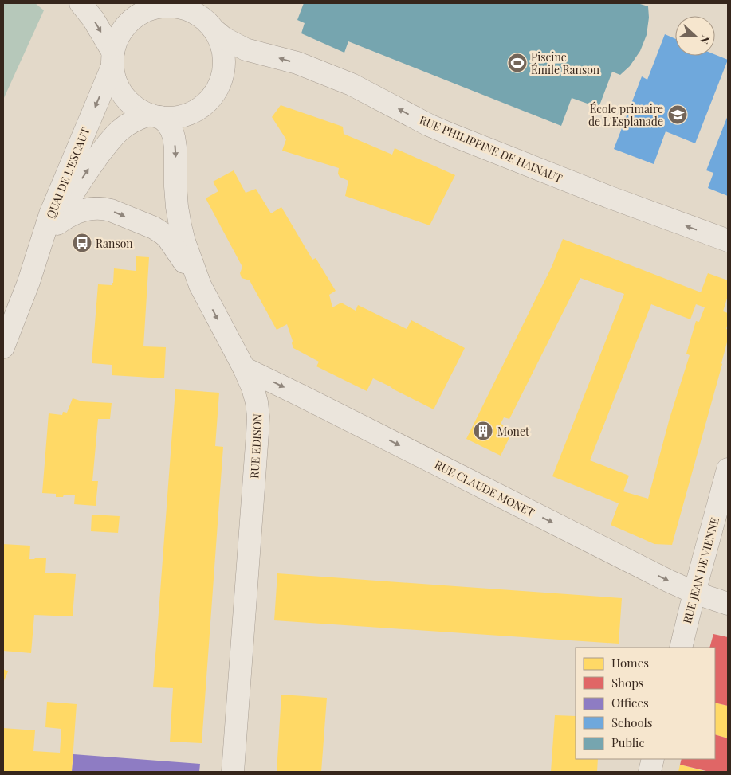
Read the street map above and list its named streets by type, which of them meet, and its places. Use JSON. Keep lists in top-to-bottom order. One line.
{"streets":{"street":["RUE PHILIPPINE DE HAINAUT","QUAI DE L'ESCAUT","RUE EDISON","RUE CLAUDE MONET","RUE JEAN DE VIENNE"]},"crossings":[["RUE PHILIPPINE DE HAINAUT","QUAI DE L'ESCAUT"],["RUE PHILIPPINE DE HAINAUT","RUE EDISON"],["QUAI DE L'ESCAUT","RUE EDISON"],["RUE EDISON","RUE CLAUDE MONET"],["RUE CLAUDE MONET","RUE JEAN DE VIENNE"]],"one_way":["RUE PHILIPPINE DE HAINAUT","RUE EDISON","RUE CLAUDE MONET"],"places":{"sports":["Piscine Émile Ranson"],"school or university":["École primaire de L'Esplanade"],"bus stop":["Ranson"],"building":["Monet"]},"legend":["Homes","Shops","Offices","Schools","Public"],"north":"right"}
